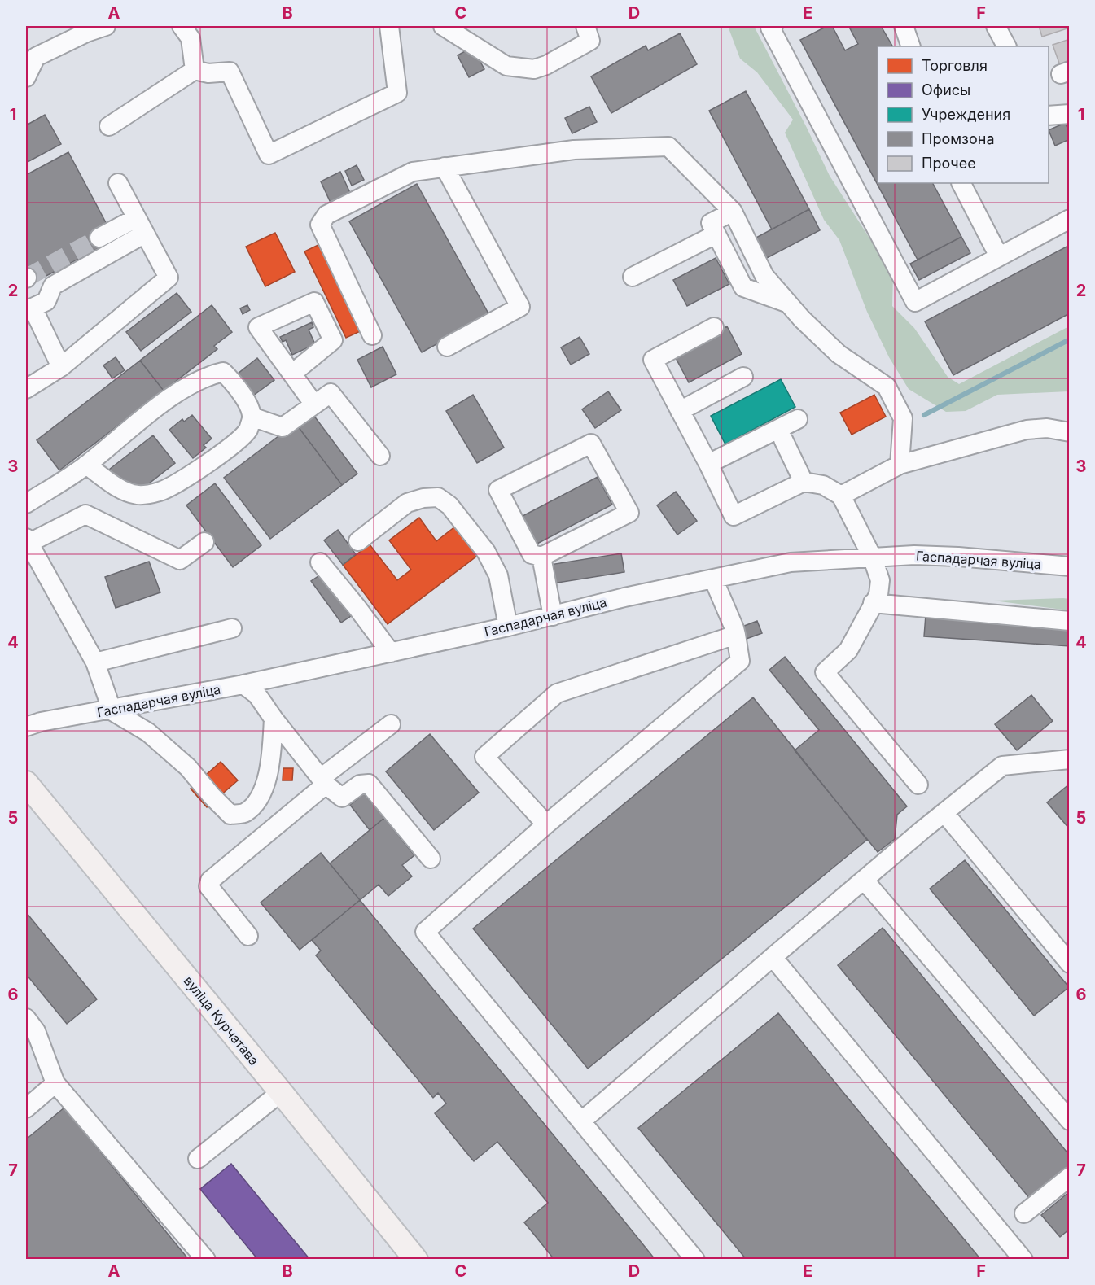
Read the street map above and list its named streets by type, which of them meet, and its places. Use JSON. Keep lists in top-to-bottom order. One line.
{"streets":{"main road":["вуліца Курчатава"],"street":["Гаспадарчая вуліца"]},"legend":["Торговля","Офисы","Учреждения","Промзона","Прочее"],"grid":{"columns":["A","B","C","D","E","F"],"rows":["1","2","3","4","5","6","7"]}}
